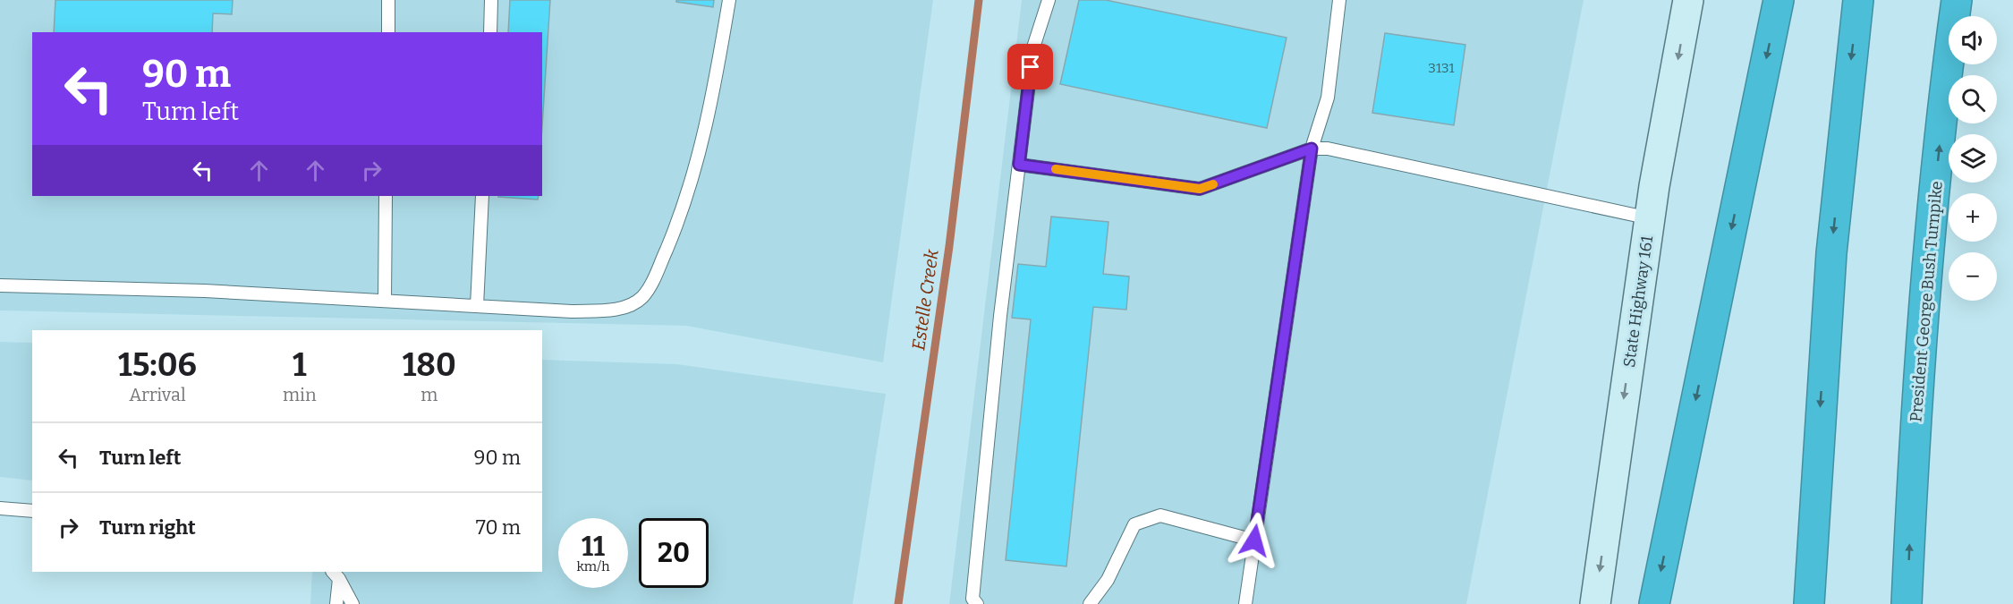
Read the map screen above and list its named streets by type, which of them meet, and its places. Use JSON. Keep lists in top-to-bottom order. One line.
{"streets":{"highway":["President George Bush Turnpike"],"main road":["State Highway 161"]},"one_way":["State Highway 161"],"water":["Estelle Creek"],"house_numbers":["3131"],"page":{"map_buttons":["+","−"],"turn":["90 m","Turn left"],"eta":["15:06","Arrival","1","min","180","m"],"list":[{"name":"Turn left","value":"90 m"},{"name":"Turn right","value":"70 m"}],"speed":"11 km/h","limit":"20"}}
